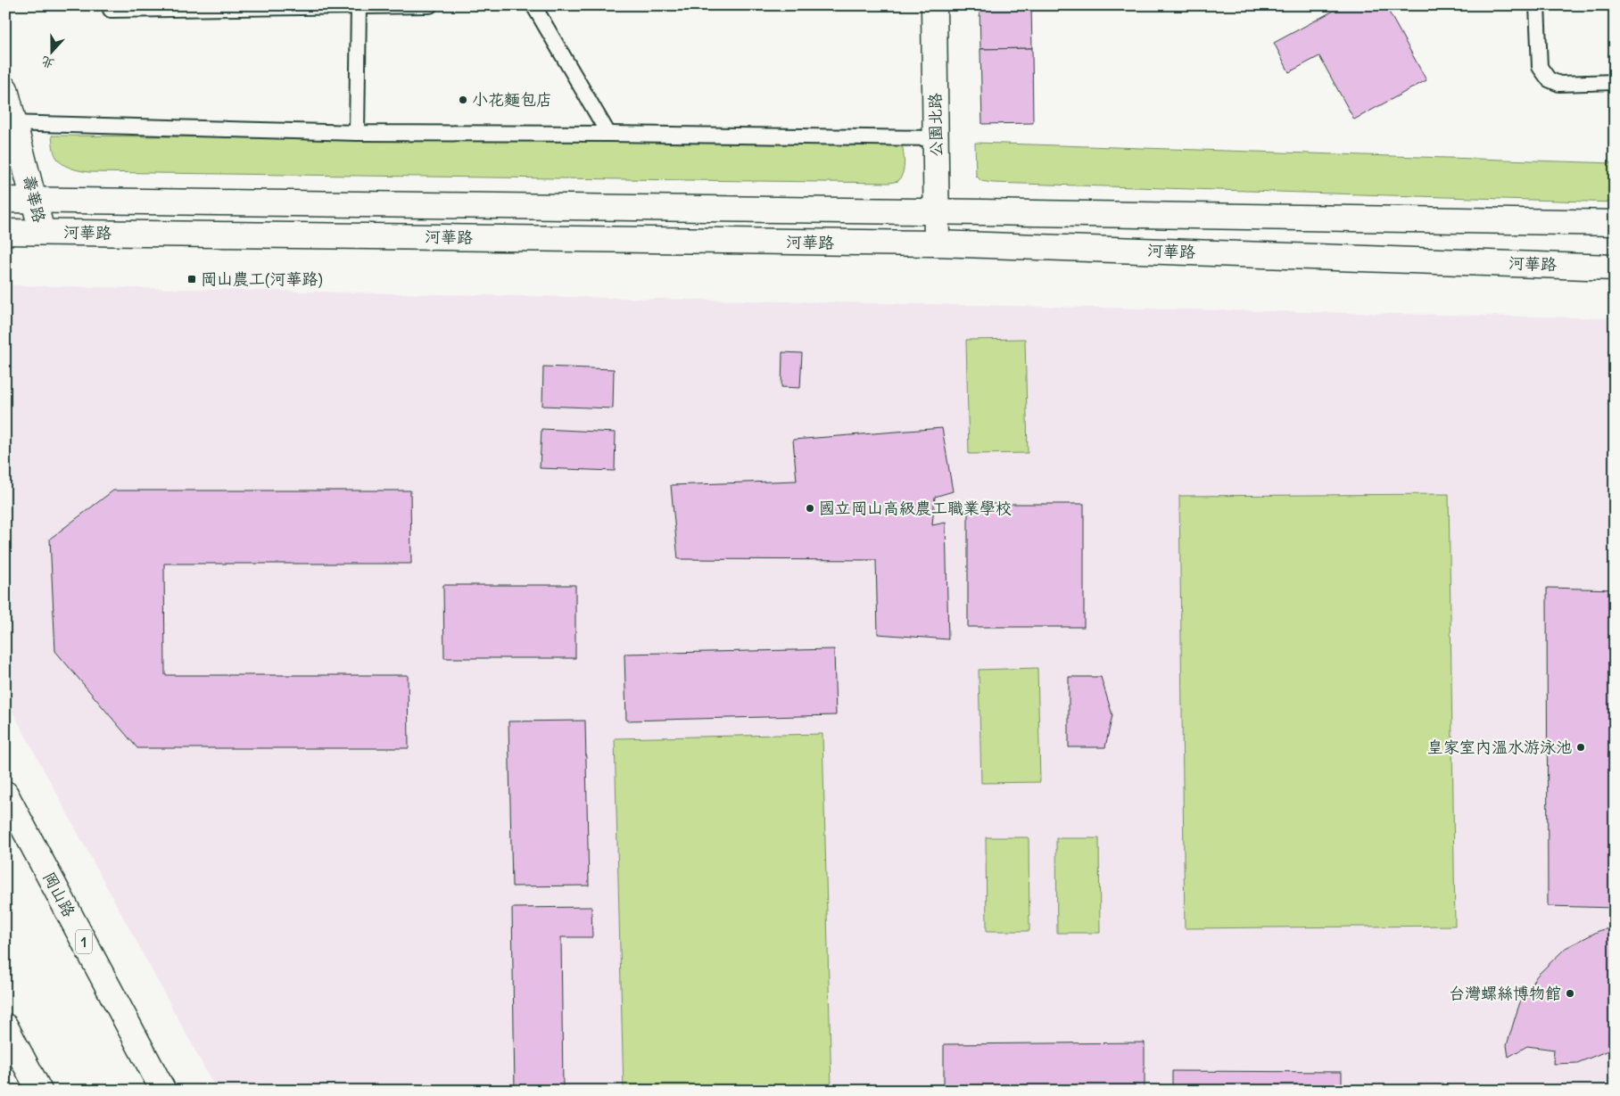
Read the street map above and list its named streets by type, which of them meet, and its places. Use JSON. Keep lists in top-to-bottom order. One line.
{"streets":{"street":["公園北路","壽華路","河華路","岡山路","1"]},"crossings":[["公園北路","河華路"],["壽華路","河華路"]],"places":{"other":["小花麵包店","國立岡山高級農工職業學校","皇家室內溫水游泳池","台灣螺絲博物館"],"transit":["岡山農工(河華路)"]},"north":"bottom"}
